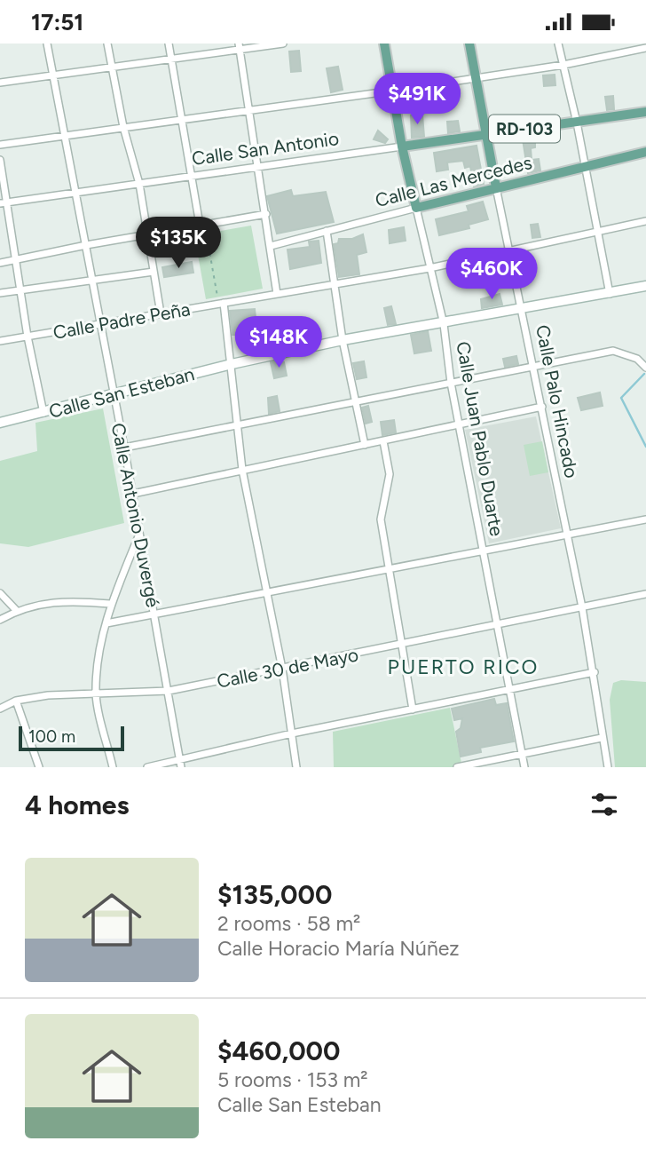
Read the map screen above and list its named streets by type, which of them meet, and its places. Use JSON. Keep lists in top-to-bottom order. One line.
{"streets":{"main road":["RD-103","Calle San Antonio","Calle Las Mercedes","Calle Palo Hincado","Calle Juan Pablo Duarte"],"street":["Calle Padre Peña","Calle San Esteban","Calle Antonio Duvergé","Calle 30 de Mayo"]},"crossings":[["Calle San Antonio","Calle Palo Hincado"],["Calle San Antonio","Calle Juan Pablo Duarte"],["Calle San Antonio","Calle Antonio Duvergé"],["Calle Las Mercedes","Calle Palo Hincado"],["Calle Las Mercedes","Calle Juan Pablo Duarte"],["Calle Padre Peña","Calle Palo Hincado"],["Calle Padre Peña","Calle Juan Pablo Duarte"],["Calle Padre Peña","Calle Antonio Duvergé"],["Calle San Esteban","Calle Palo Hincado"],["Calle San Esteban","Calle Juan Pablo Duarte"],["Calle San Esteban","Calle Antonio Duvergé"],["Calle Palo Hincado","Calle 30 de Mayo"],["Calle Juan Pablo Duarte","Calle 30 de Mayo"],["Calle Antonio Duvergé","Calle 30 de Mayo"]],"districts":["PUERTO RICO"],"scale_bar":"100 m","page":{"status":"17:51","price":["$491K","$135K","$460K","$148K"],"scale":"100 m","heading":"4 homes","list":[{"name":"$135,000","note":"2 rooms · 58 m² · Calle Horacio María Núñez"},{"name":"$460,000","note":"5 rooms · 153 m² · Calle San Esteban"}]}}
